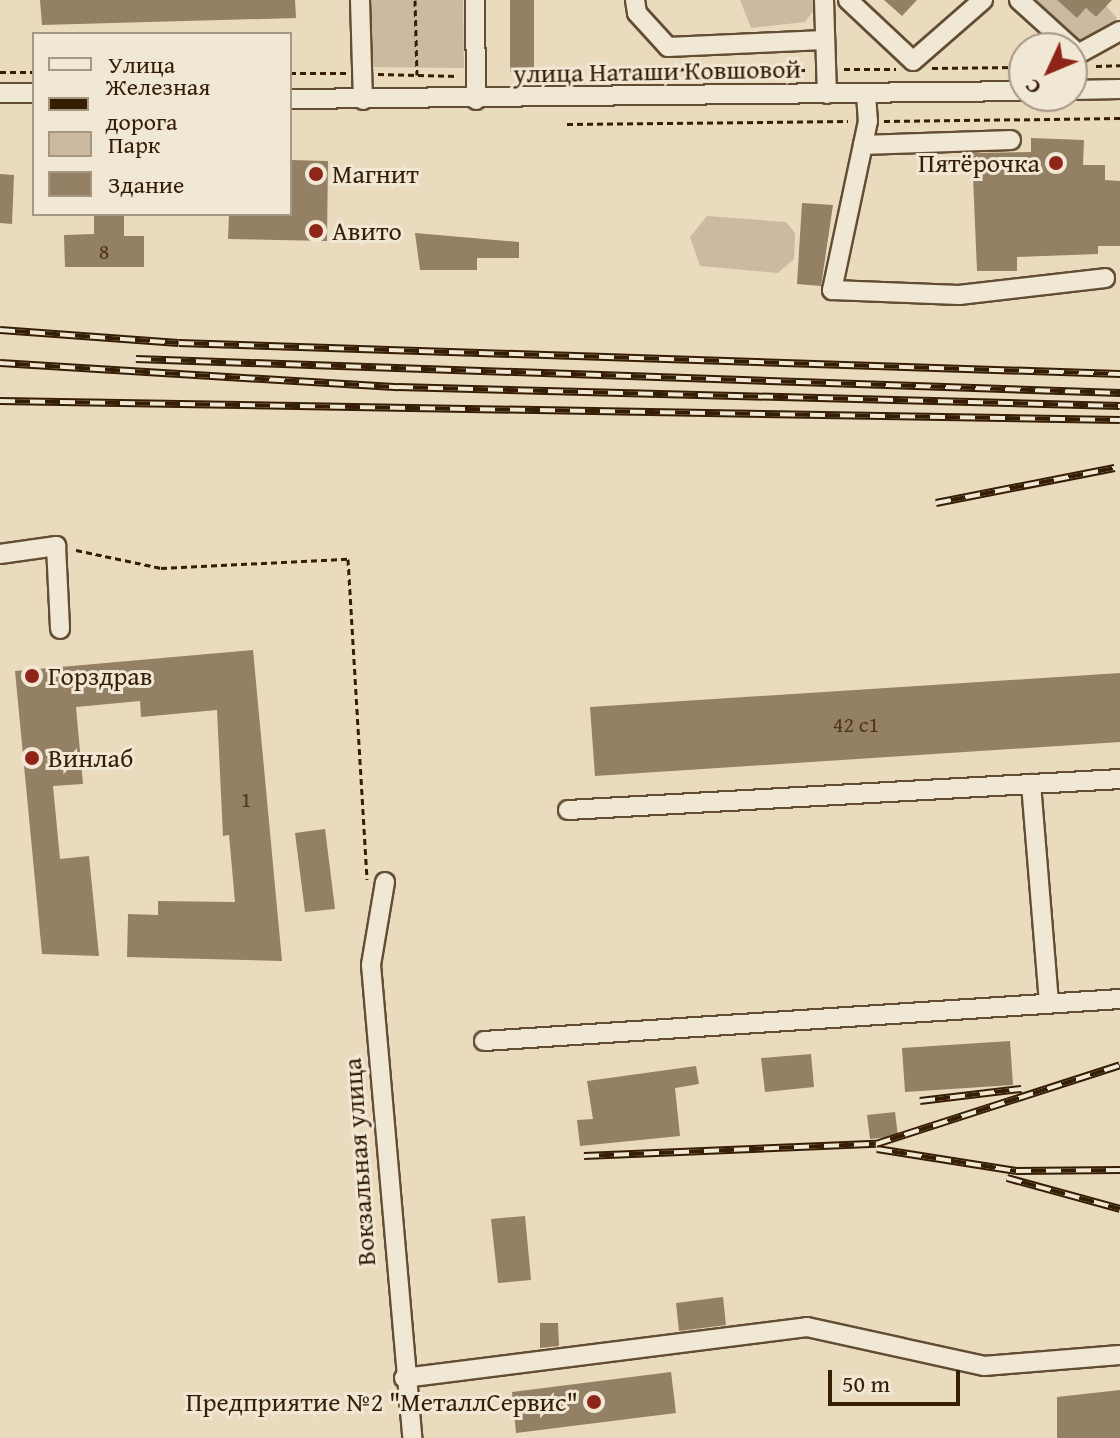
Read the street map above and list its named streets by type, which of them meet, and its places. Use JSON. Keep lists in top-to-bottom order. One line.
{"streets":{"street":["улица Наташи Ковшовой","Вокзальная улица"]},"places":["Пятёрочка","Магнит","Авито","Горздрав","Винлаб","Предприятие №2 \"МеталлСервис\""],"house_numbers":["8","42 с1","1"],"legend":["Улица","Железная дорога","Парк","Здание"],"scale_bar":"50 m","north":"bottom left"}
